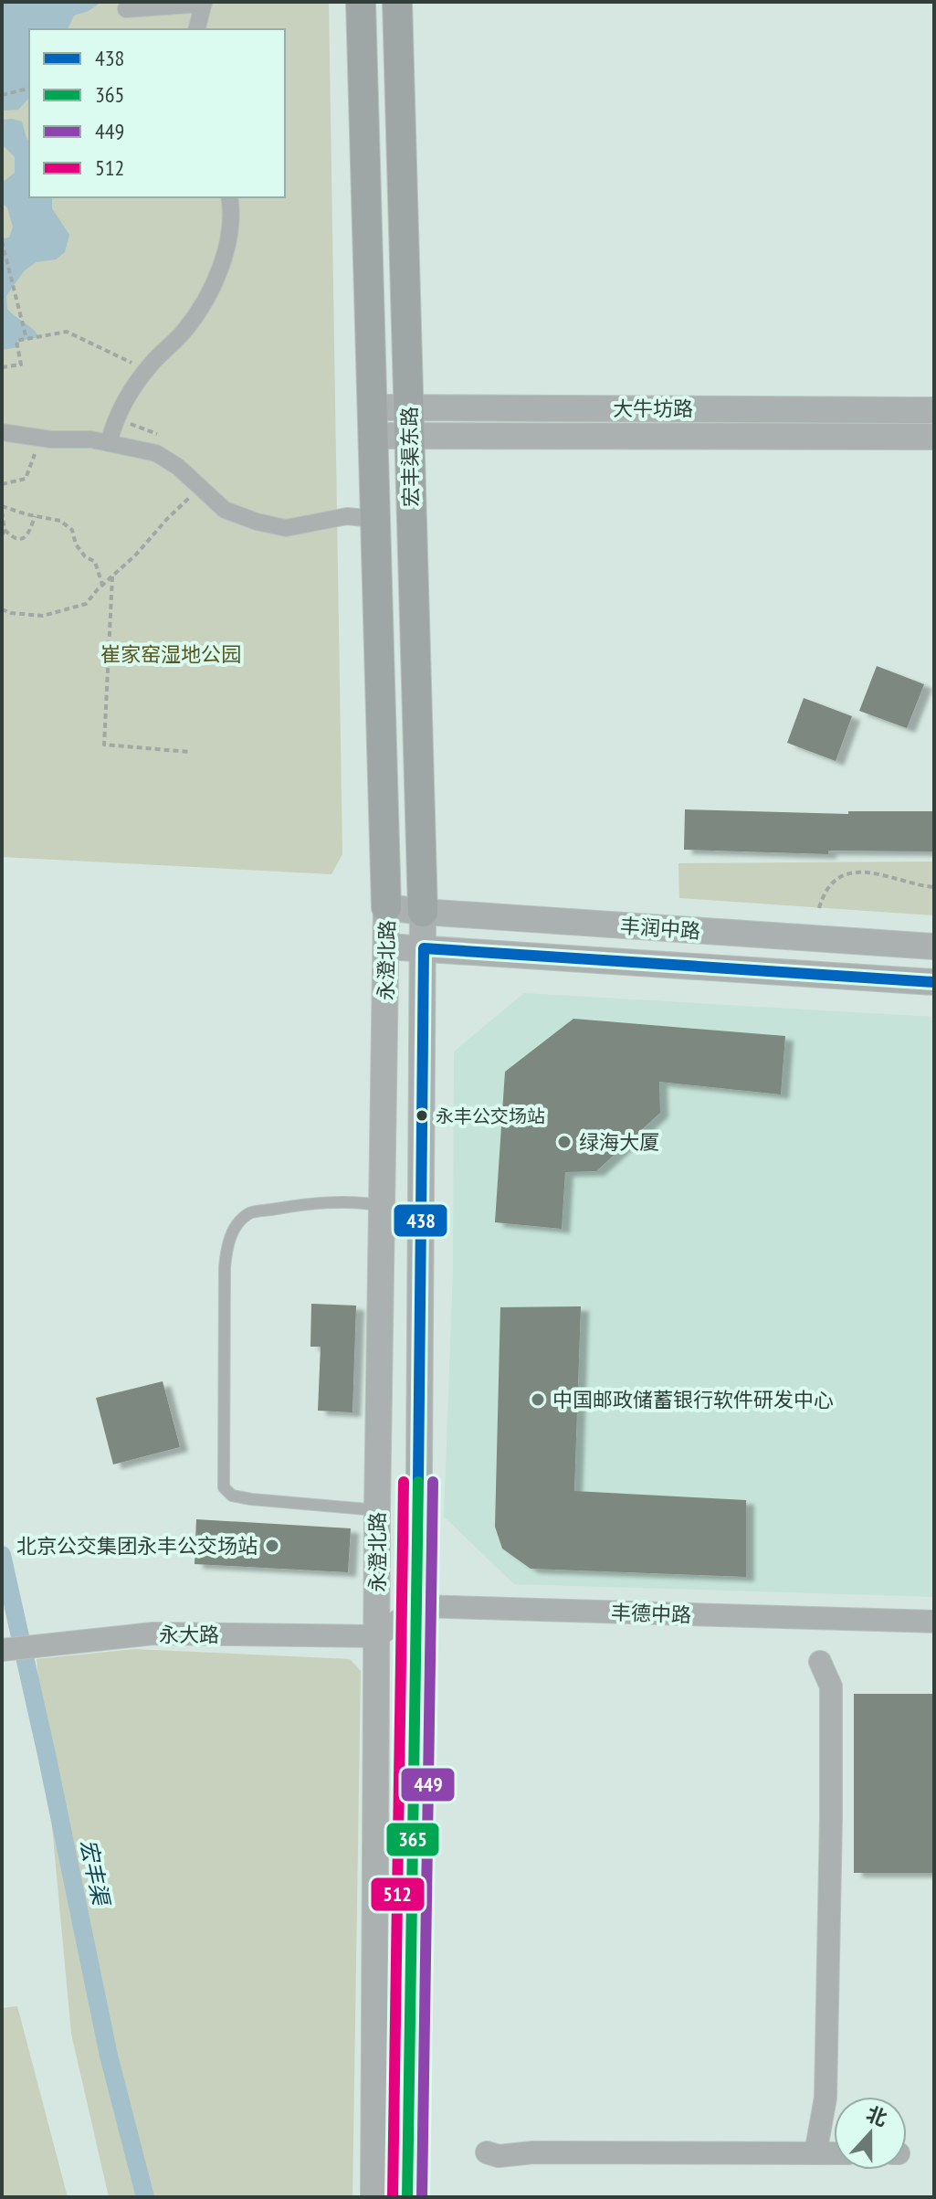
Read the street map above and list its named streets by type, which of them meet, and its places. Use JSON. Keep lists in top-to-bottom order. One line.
{"streets":{"main road":["宏丰渠东路"],"street":["大牛坊路","丰润中路","永澄北路","丰德中路","永大路"]},"crossings":[["大牛坊路","宏丰渠东路"],["宏丰渠东路","丰润中路"],["宏丰渠东路","永澄北路"],["丰润中路","永澄北路"],["永澄北路","丰德中路"],["永澄北路","永大路"]],"water":["宏丰渠"],"parks":["崔家窑湿地公园"],"places":["永丰公交场站","绿海大厦","中国邮政储蓄银行软件研发中心","北京公交集团永丰公交场站"],"lines":["transit line 438","transit line 365","transit line 449","transit line 512"],"legend":["438","365","449","512"],"north":"top"}
